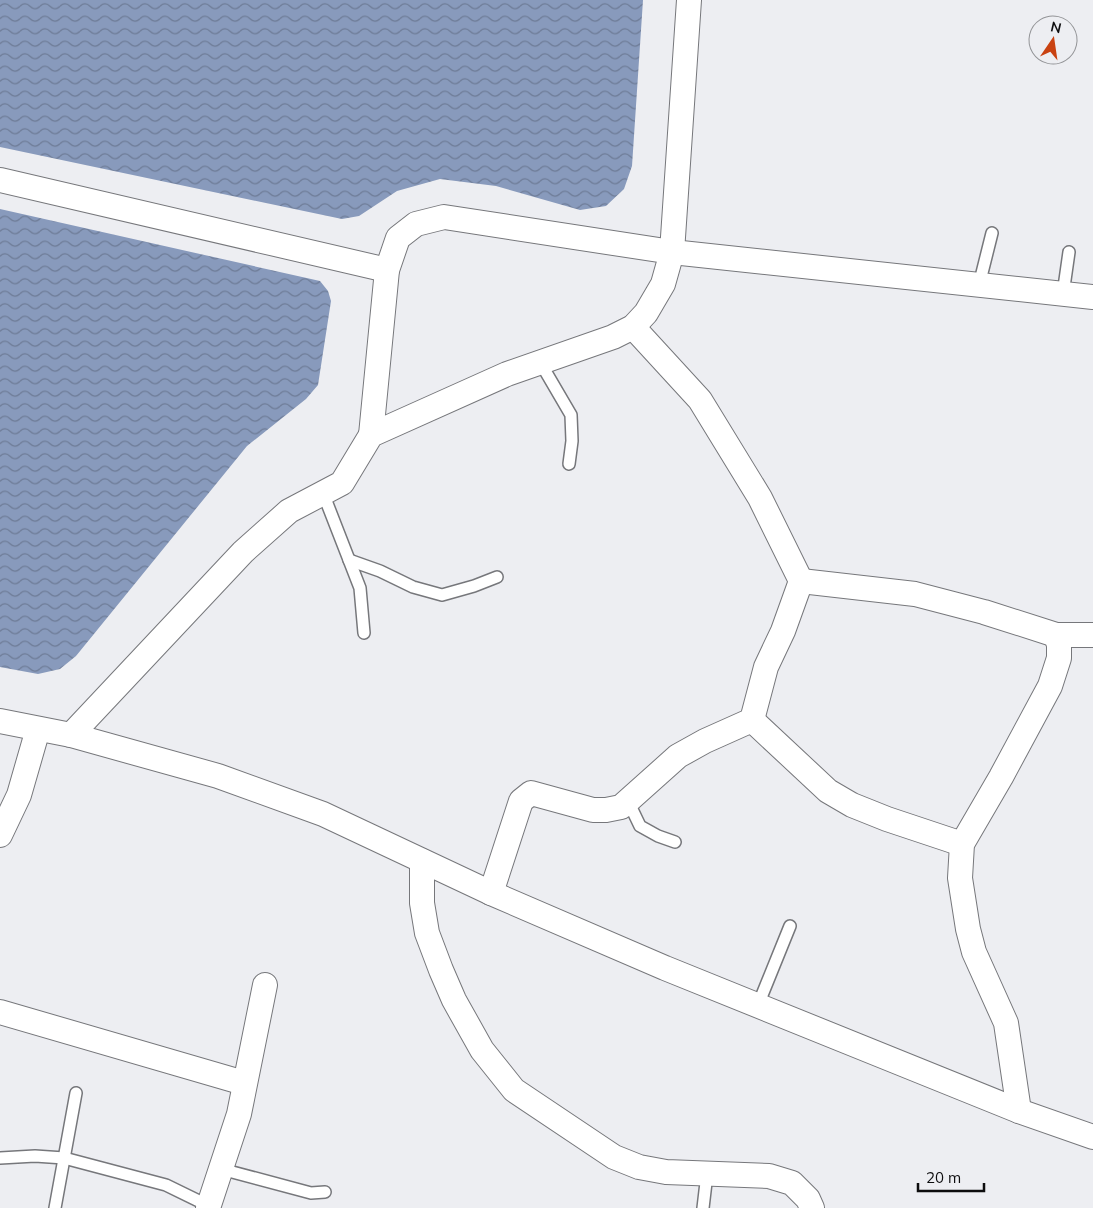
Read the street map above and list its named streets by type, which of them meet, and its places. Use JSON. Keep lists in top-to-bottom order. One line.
{"scale_bar":"20 m","north":"top"}
